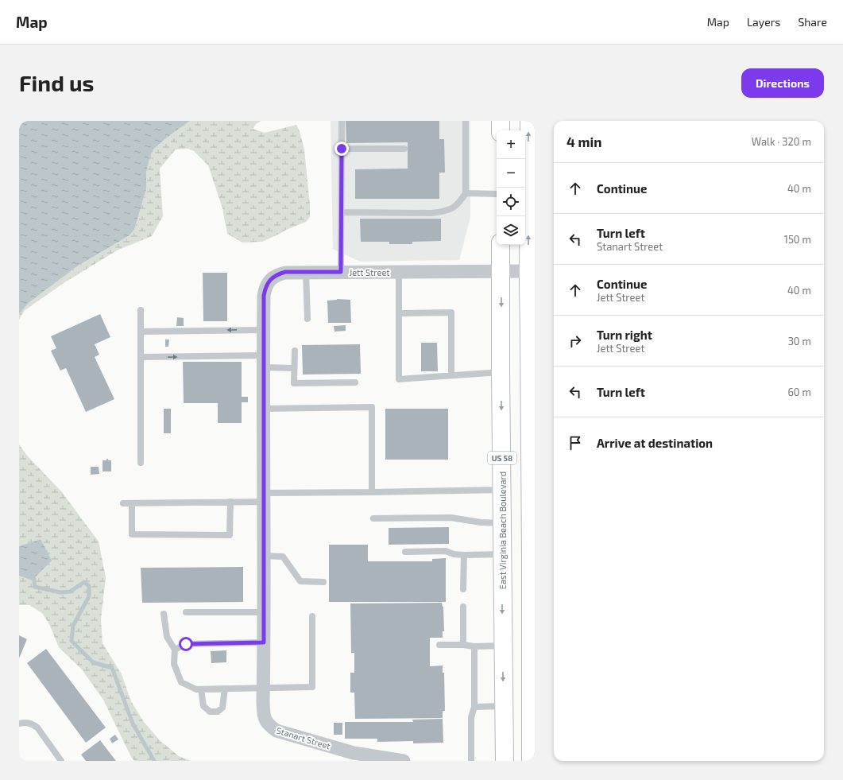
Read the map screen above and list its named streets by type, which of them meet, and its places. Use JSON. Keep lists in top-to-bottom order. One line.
{"streets":{"main road":["US 58","East Virginia Beach Boulevard"],"street":["Jett Street","Stanart Street"]},"crossings":[["Jett Street","East Virginia Beach Boulevard"],["Jett Street","Stanart Street"]],"page":{"header":"Map","nav":["Map","Layers","Share"],"buttons":"Directions","title":"Find us","heading":["4 min","Walk · 320 m"],"map_buttons":["+","−"],"list":[["Continue","40 m"],["Turn left","Stanart Street","150 m"],["Continue","Jett Street","40 m"],["Turn right","Jett Street","30 m"],["Turn left","60 m"],"Arrive at destination"]}}
